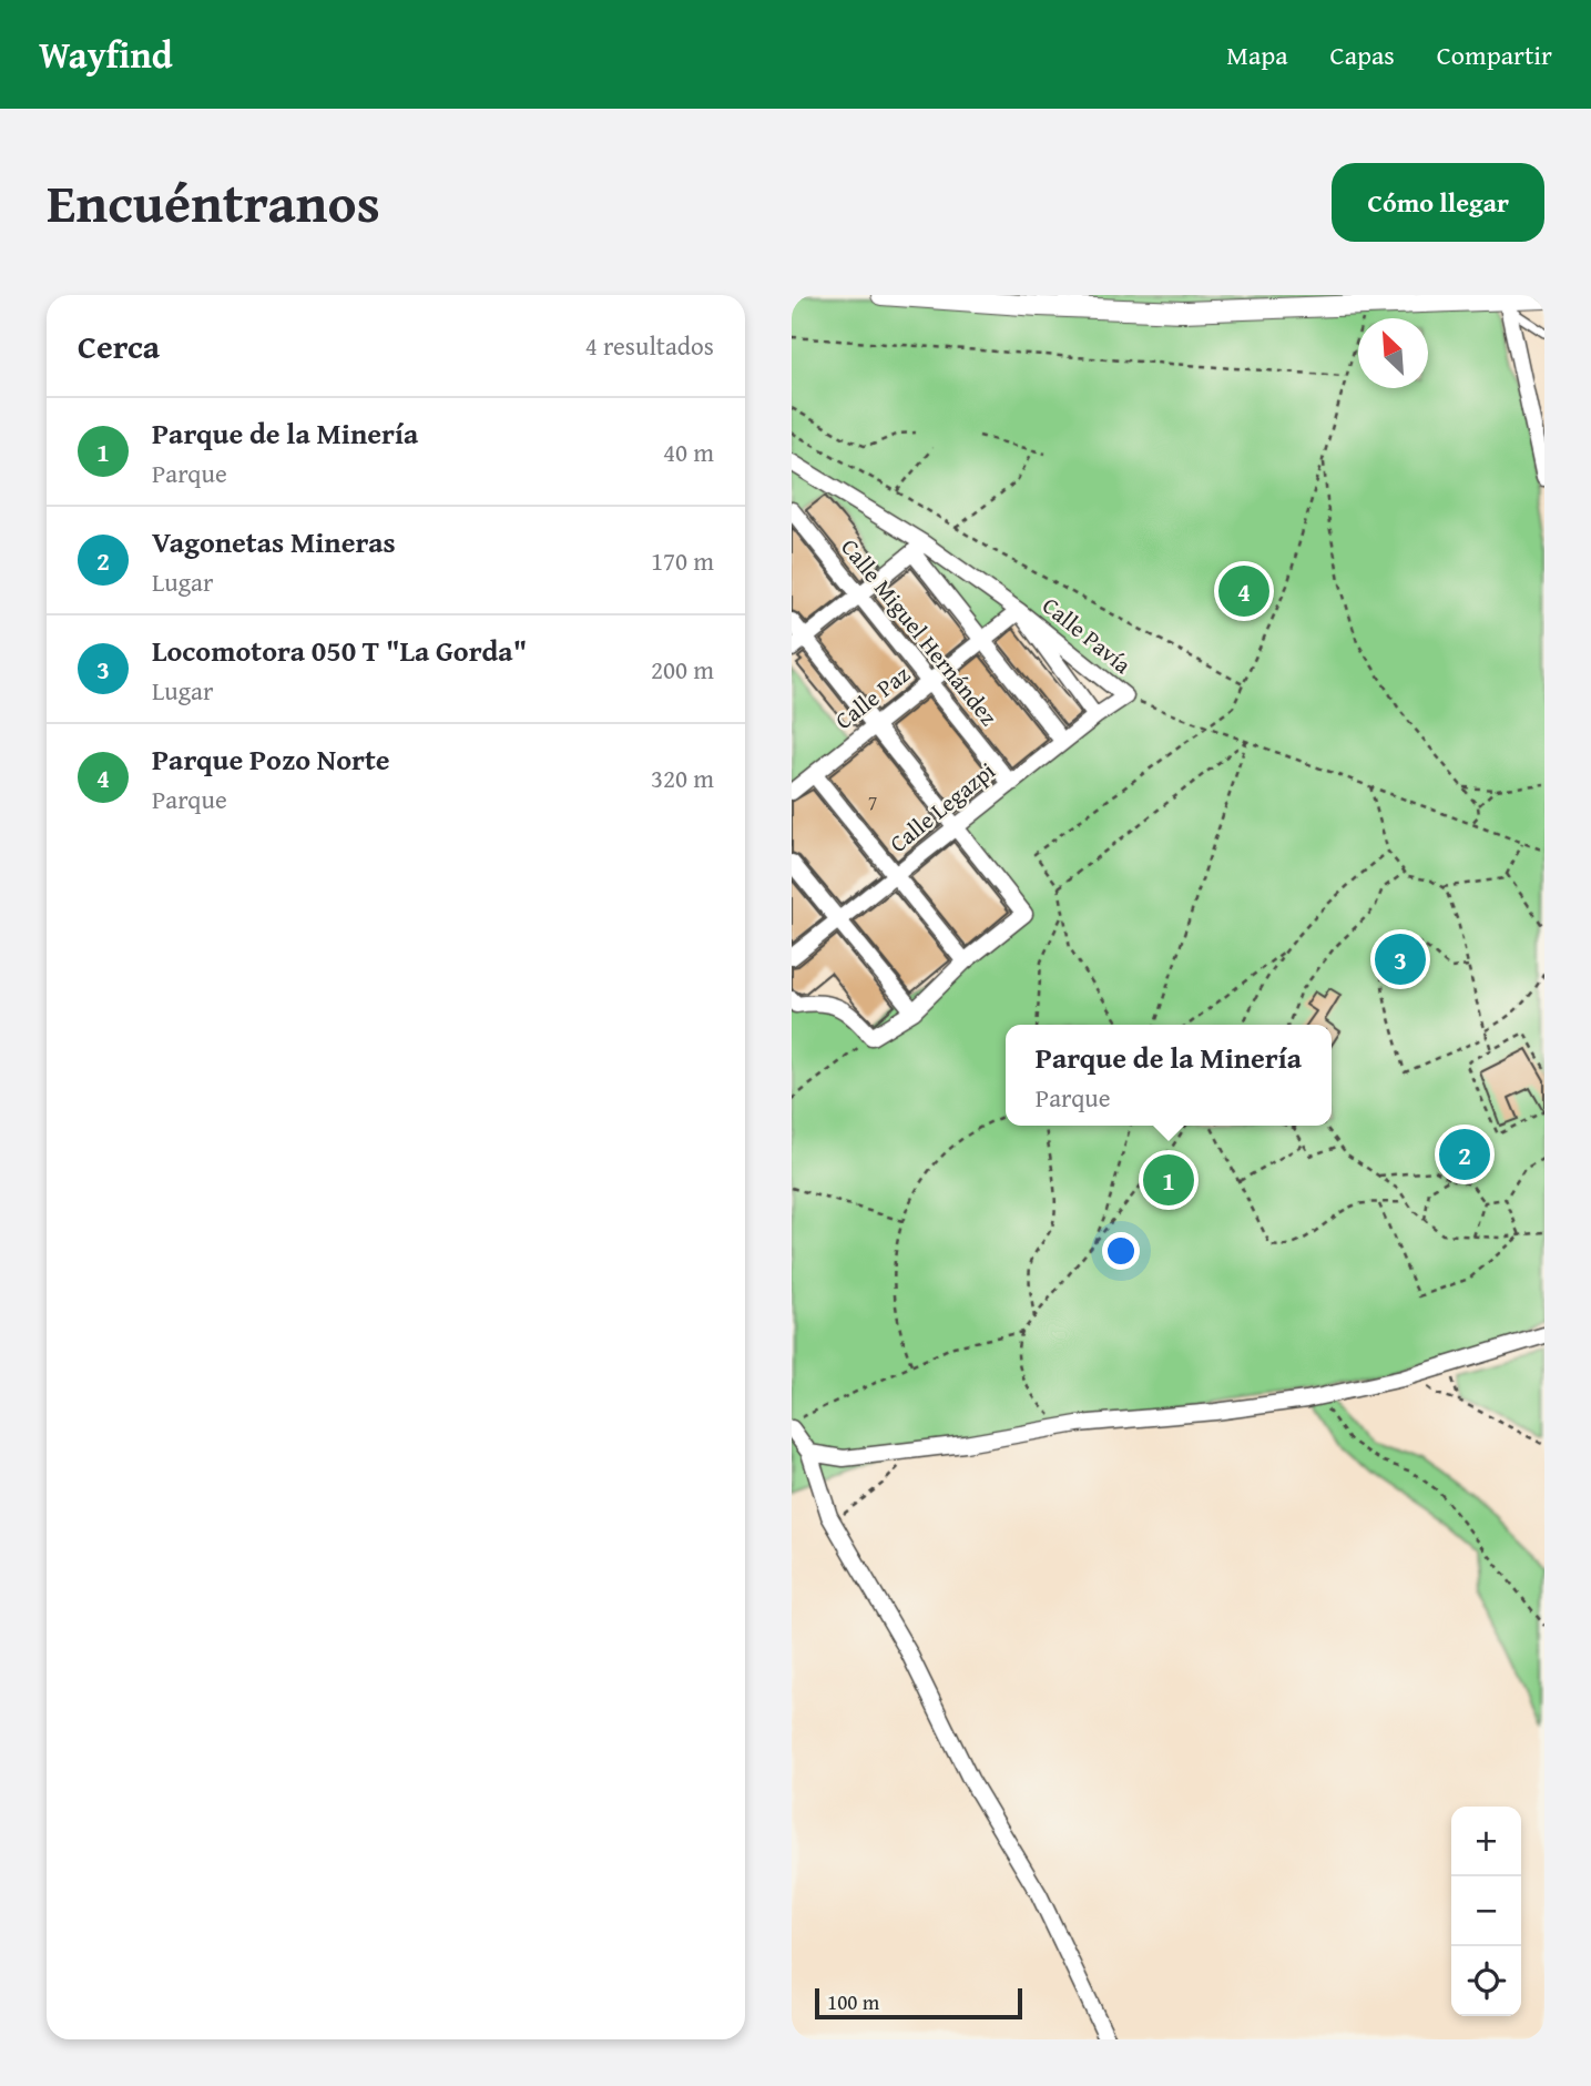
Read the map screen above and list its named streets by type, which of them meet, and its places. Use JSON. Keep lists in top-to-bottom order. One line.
{"streets":{"street":["Calle Miguel Hernández","Calle Pavía","Calle Paz","Calle Legazpi"]},"crossings":[["Calle Miguel Hernández","Calle Paz"],["Calle Miguel Hernández","Calle Legazpi"],["Calle Pavía","Calle Paz"],["Calle Pavía","Calle Legazpi"]],"house_numbers":["7"],"scale_bar":"100 m","north":"top left","page":{"header":"Wayfind","nav":["Mapa","Capas","Compartir"],"title":"Encuéntranos","buttons":"Cómo llegar","heading":["Cerca","4 resultados"],"list":[{"mark":"1","name":"Parque de la Minería","note":"Parque","value":"40 m"},{"mark":"2","name":"Vagonetas Mineras","note":"Lugar","value":"170 m"},{"mark":"3","name":"Locomotora 050 T \"La Gorda\"","note":"Lugar","value":"200 m"},{"mark":"4","name":"Parque Pozo Norte","note":"Parque","value":"320 m"}],"pins":["4","3","2","1"],"popup":["Parque de la Minería","Parque"],"map_buttons":["+","−"],"scale":"100 m"}}
